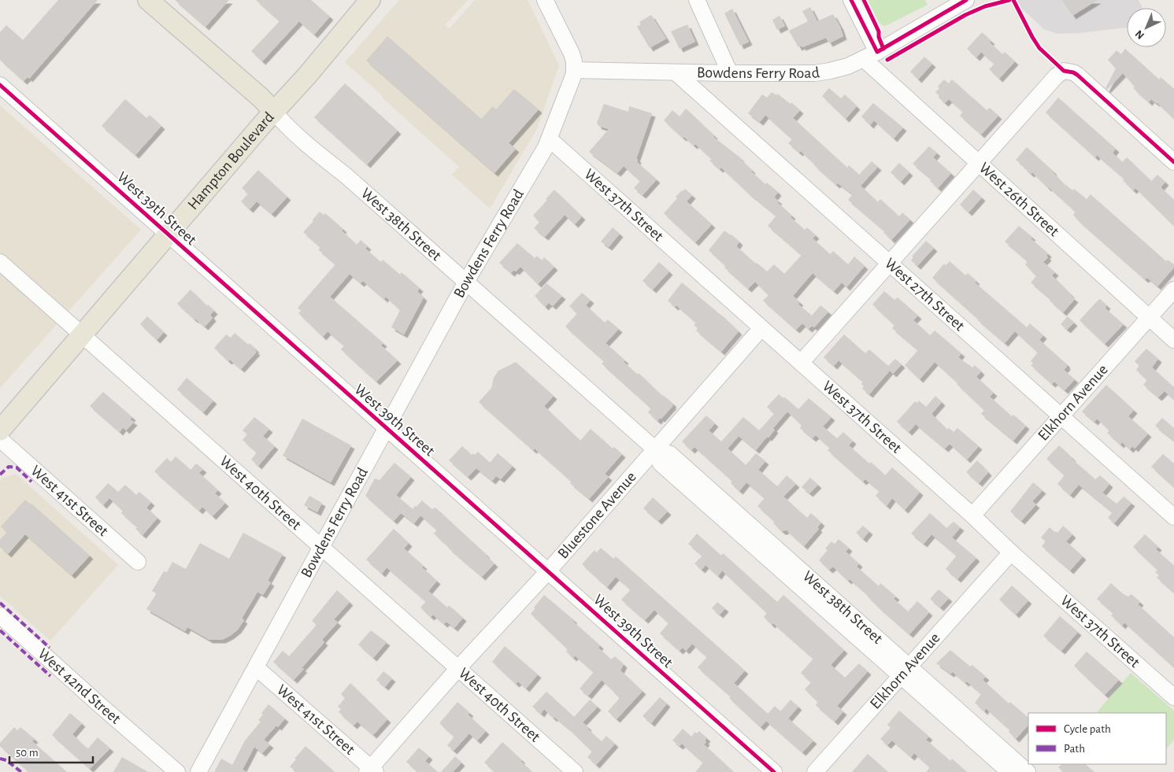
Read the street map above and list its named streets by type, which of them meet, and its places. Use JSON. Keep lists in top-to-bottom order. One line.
{"streets":{"main road":["Hampton Boulevard","West 38th Street"],"street":["Bowdens Ferry Road","West 26th Street","West 37th Street","West 39th Street","West 27th Street","Elkhorn Avenue","West 40th Street","West 41st Street","Bluestone Avenue","West 42nd Street"]},"crossings":[["Bowdens Ferry Road","West 26th Street"],["Bowdens Ferry Road","West 37th Street"],["Bowdens Ferry Road","West 39th Street"],["Bowdens Ferry Road","West 38th Street"],["Bowdens Ferry Road","West 27th Street"],["Bowdens Ferry Road","West 40th Street"],["Bowdens Ferry Road","West 41st Street"],["Hampton Boulevard","West 39th Street"],["Hampton Boulevard","West 38th Street"],["Hampton Boulevard","West 40th Street"],["West 26th Street","Elkhorn Avenue"],["West 37th Street","Elkhorn Avenue"],["West 37th Street","Bluestone Avenue"],["West 39th Street","Bluestone Avenue"],["West 38th Street","Elkhorn Avenue"],["West 38th Street","Bluestone Avenue"],["West 27th Street","Elkhorn Avenue"],["West 40th Street","Bluestone Avenue"],["West 41st Street","Bluestone Avenue"]],"legend":["Cycle path","Path"],"scale_bar":"50 m","north":"bottom left"}
